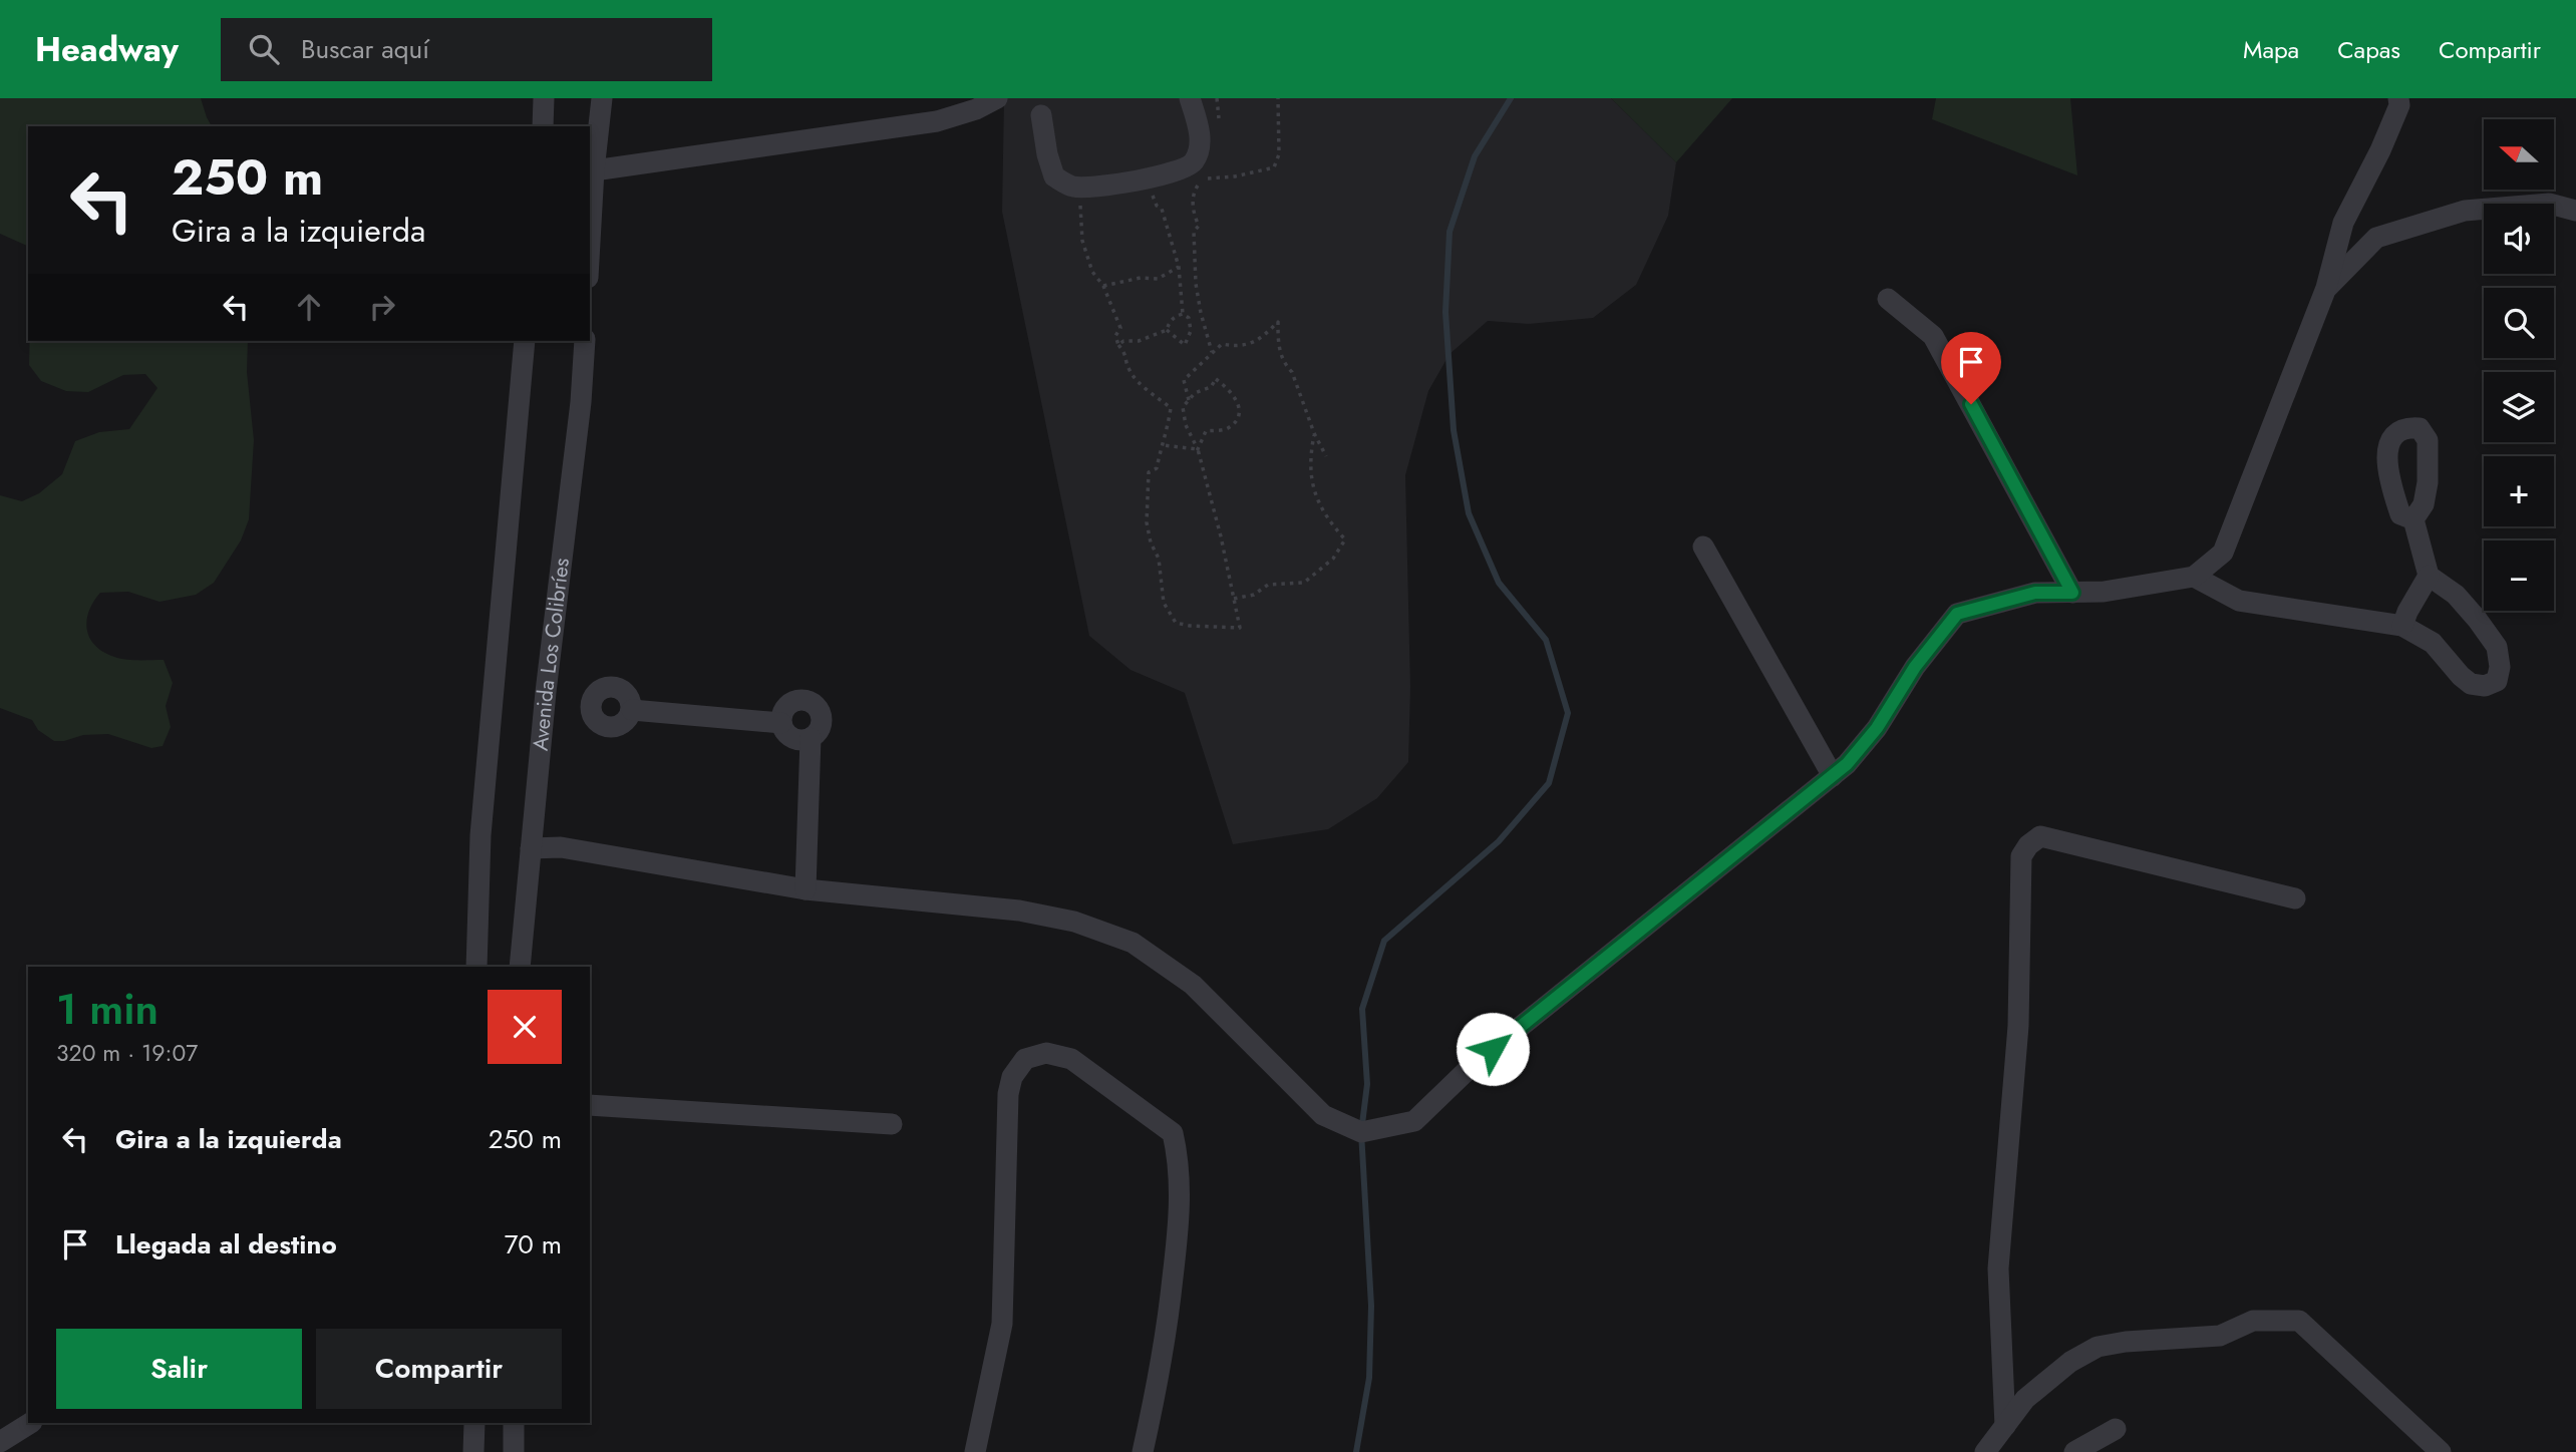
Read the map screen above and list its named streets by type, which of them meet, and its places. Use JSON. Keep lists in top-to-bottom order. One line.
{"streets":{"street":["Avenida Los Colibríes"]},"north":"left","page":{"header":"Headway","search":"Buscar aquí","nav":["Mapa","Capas","Compartir"],"map_buttons":["+","−"],"turn":["250 m","Gira a la izquierda"],"heading":["1 min","320 m · 19:07"],"list":[{"name":"Gira a la izquierda","value":"250 m"},{"name":"Llegada al destino","value":"70 m"}],"buttons":["Salir","Compartir"]}}
